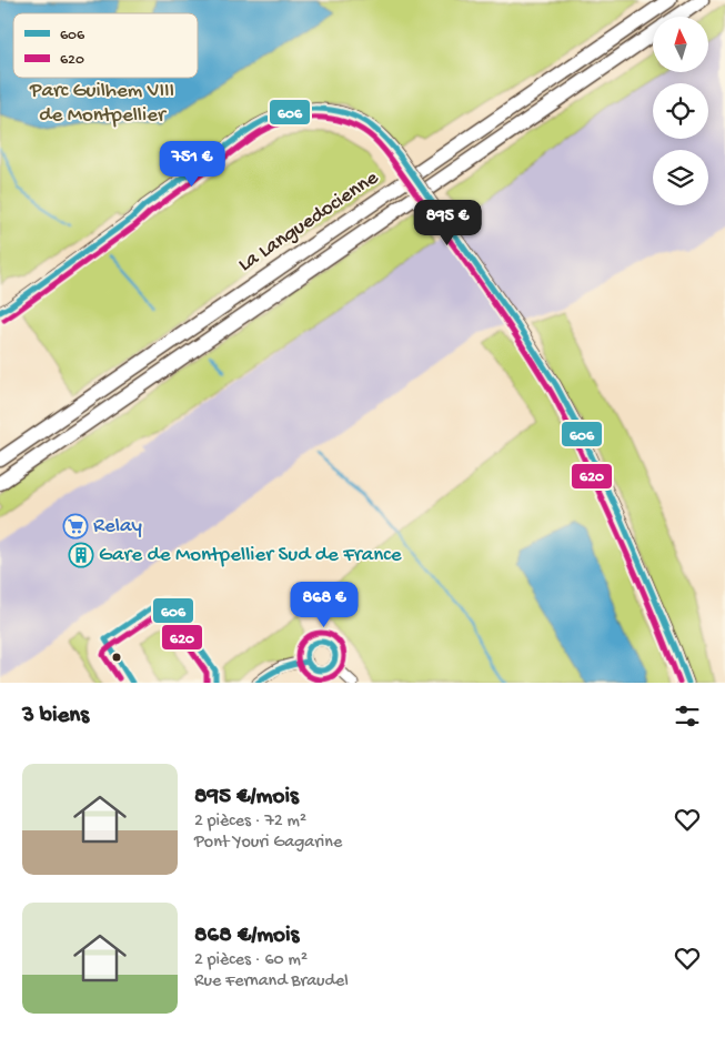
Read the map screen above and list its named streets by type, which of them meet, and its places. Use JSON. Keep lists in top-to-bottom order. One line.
{"streets":{"highway":["La Languedocienne"]},"parks":["Parc Guilhem VIII de Montpellier"],"places":{"supermarket":["Relay"],"building":["Gare de Montpellier Sud de France"]},"lines":["transit line 606","transit line 620"],"legend":["606","620"],"north":"top","page":{"price":["751 €","895 €","868 €"],"heading":"3 biens","list":[{"name":"895 €/mois","note":"2 pièces · 72 m² · Pont Youri Gagarine"},{"name":"868 €/mois","note":"2 pièces · 60 m² · Rue Fernand Braudel"}]}}
